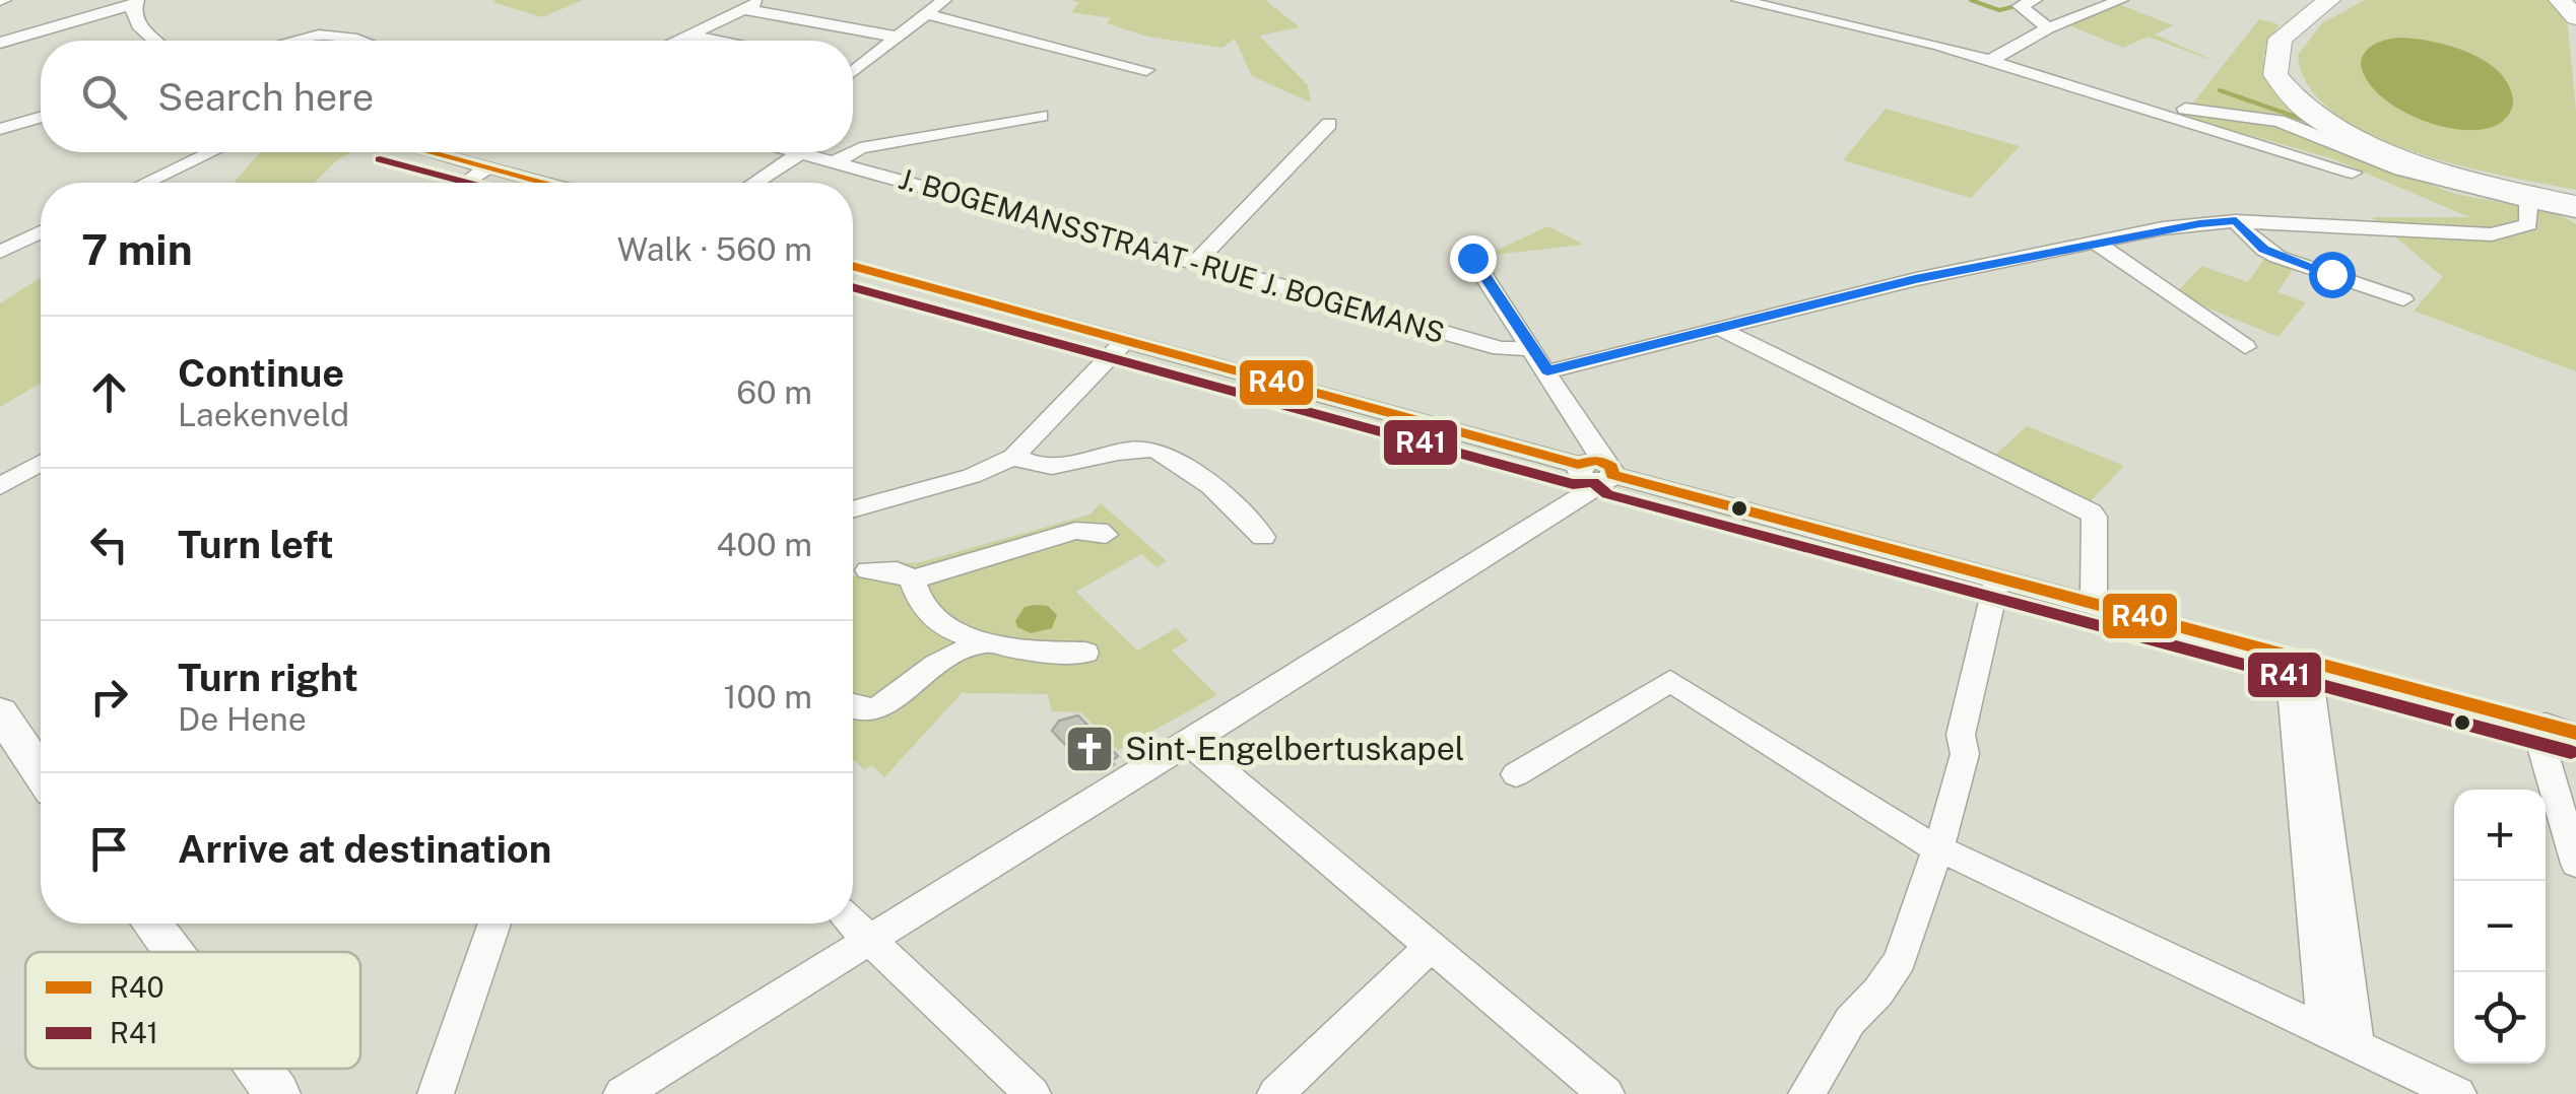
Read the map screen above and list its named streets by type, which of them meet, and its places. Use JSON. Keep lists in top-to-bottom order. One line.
{"streets":{"street":["J. BOGEMANSSTRAAT - RUE J. BOGEMANS"]},"places":{"church":["Sint-Engelbertuskapel"]},"lines":["transit line R40","transit line R41"],"legend":["R40","R41"],"page":{"search":"Search here","heading":["7 min","Walk · 560 m"],"list":[["Continue","Laekenveld","60 m"],["Turn left","400 m"],["Turn right","De Hene","100 m"],"Arrive at destination"],"map_buttons":["+","−"]}}
